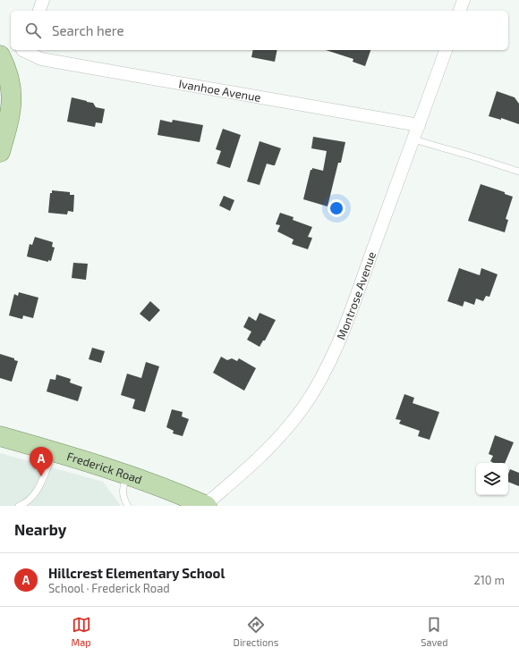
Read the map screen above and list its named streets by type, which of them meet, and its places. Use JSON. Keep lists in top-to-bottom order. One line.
{"streets":{"main road":["Frederick Road"],"street":["Ivanhoe Avenue","Montrose Avenue"]},"crossings":[["Ivanhoe Avenue","Montrose Avenue"],["Montrose Avenue","Frederick Road"]],"page":{"search":"Search here","pins":"A","heading":"Nearby","list":[{"mark":"A","name":"Hillcrest Elementary School","note":"School · Frederick Road","value":"210 m"}],"nav":["Map","Directions","Saved"]}}
